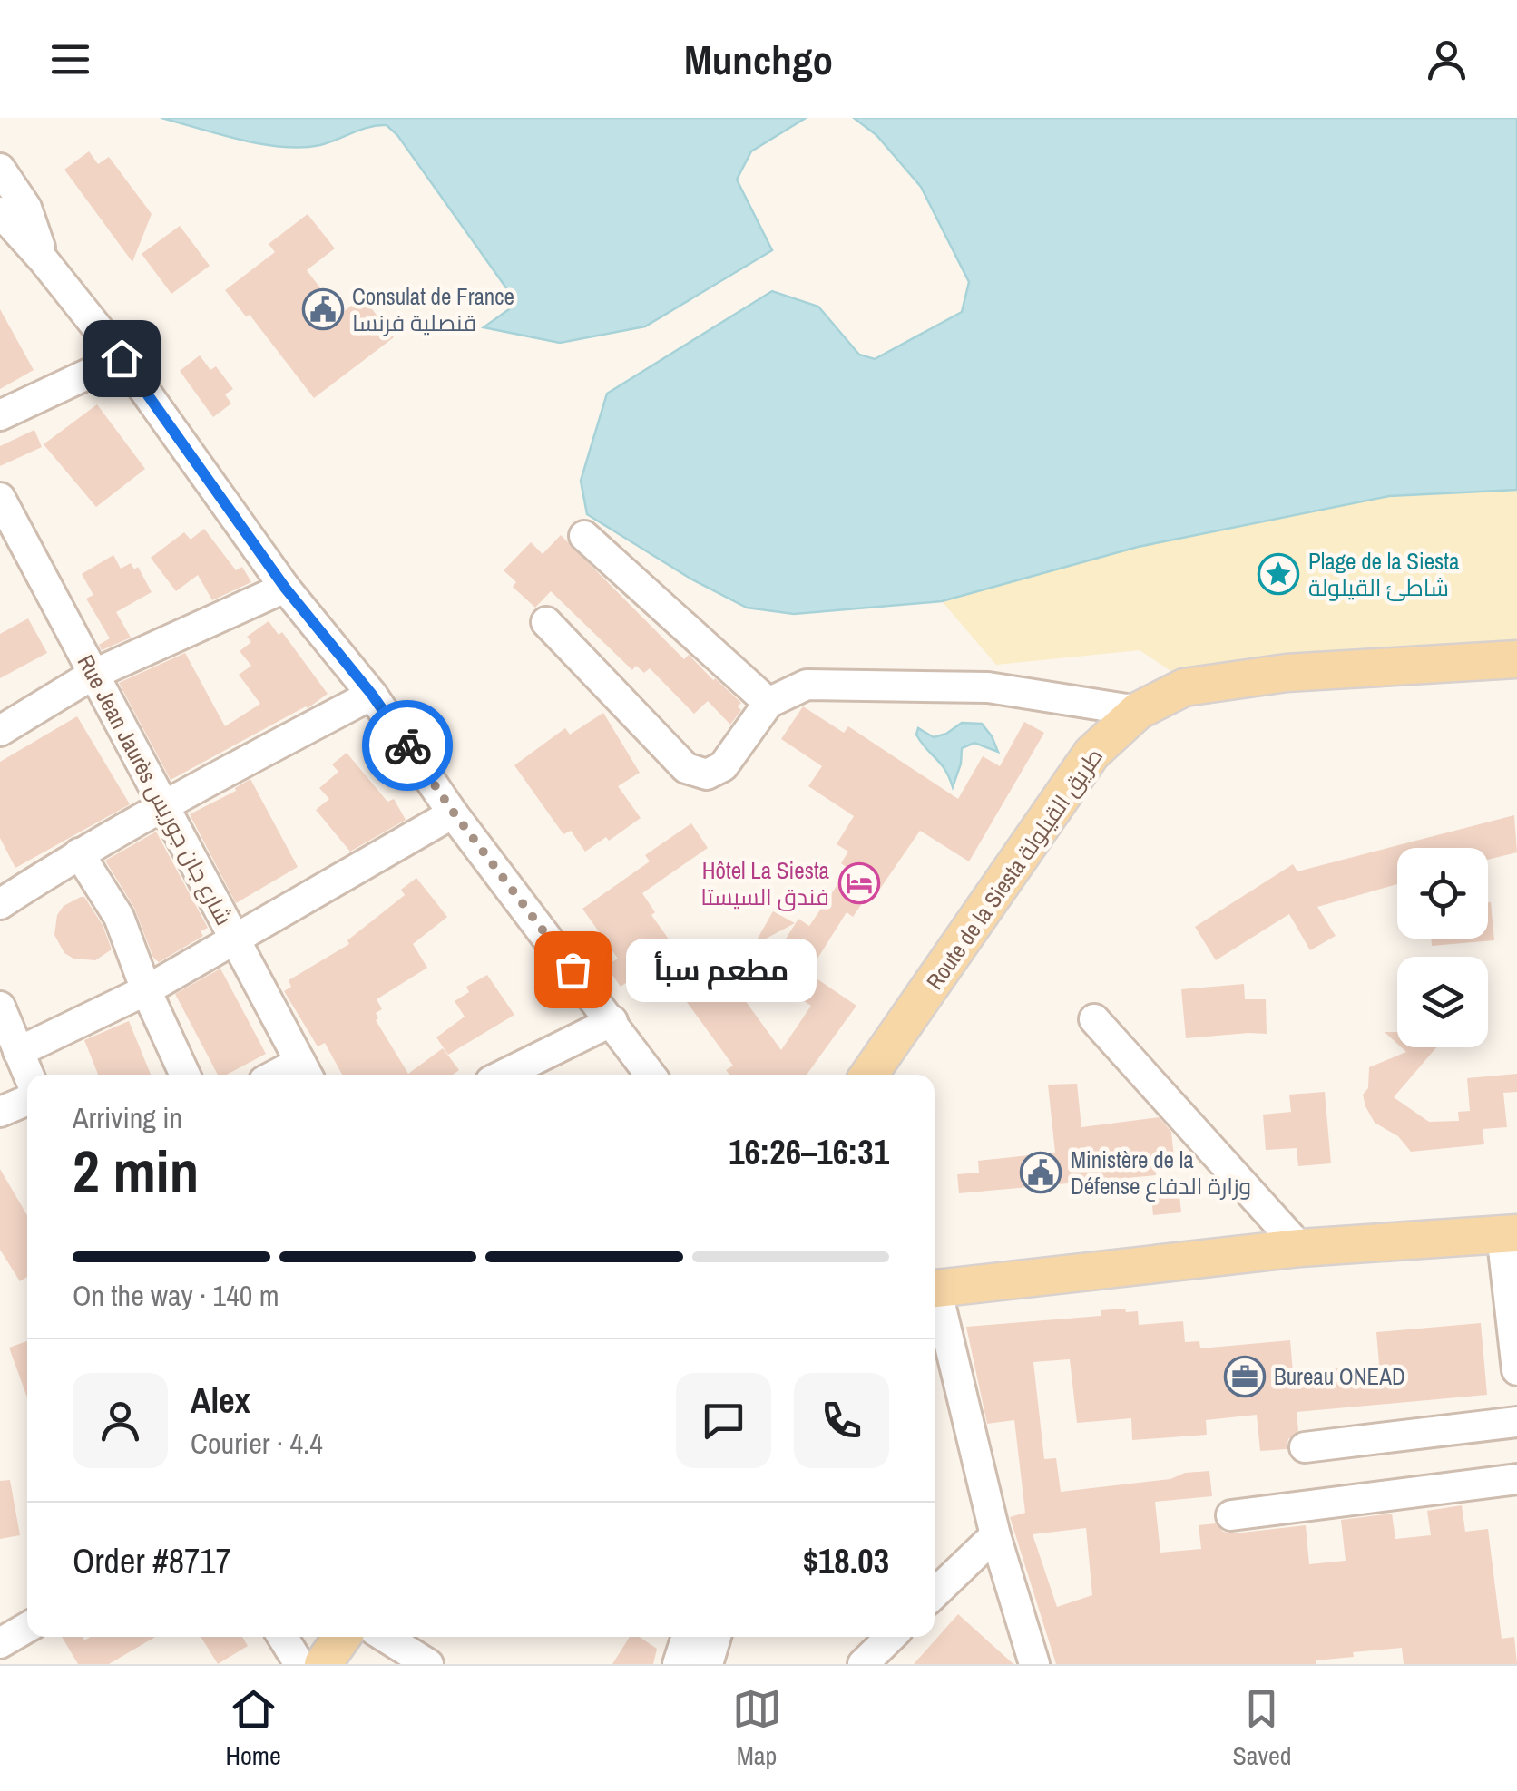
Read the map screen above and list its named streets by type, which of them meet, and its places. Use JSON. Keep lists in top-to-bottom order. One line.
{"streets":{"main road":["Route de la Siesta طريق القيلولة"],"street":["Rue Jean Jaurès شارع جان جوريس"]},"places":{"public building":["Consulat de France قنصلية فرنسا","Ministère de la Défense وزارة الدفاع"],"place":["Plage de la Siesta شاطئ القيلولة"],"hotel":["Hôtel La Siesta فندق السيستا"],"other":["مطعم سبأ"],"office":["Bureau ONEAD"]},"page":{"header":"Munchgo","bubble":"مطعم سبأ","heading":["2 min","Arriving in","16:26–16:31"],"panel":["Alex","Courier · 4.4","Order #8717","$18.03"],"bar":"On the way · 140 m","tabs":["Home","Map","Saved"]}}
